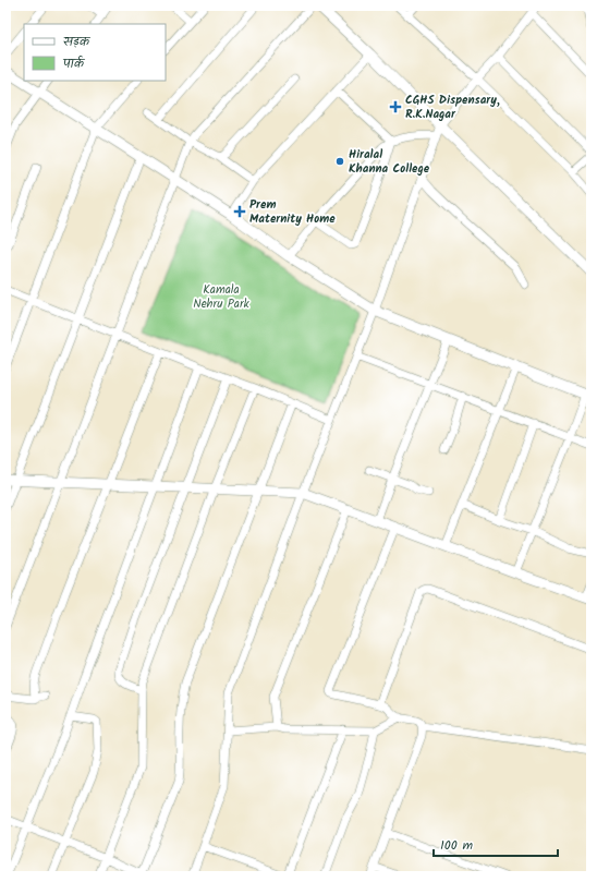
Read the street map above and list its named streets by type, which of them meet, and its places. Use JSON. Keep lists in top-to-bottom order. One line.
{"parks":["Kamala Nehru Park"],"places":{"health":["CGHS Dispensary, R.K.Nagar","Prem Maternity Home"],"other":["Hiralal Khanna College"]},"legend":["सड़क","पार्क"],"scale_bar":"100 m"}
